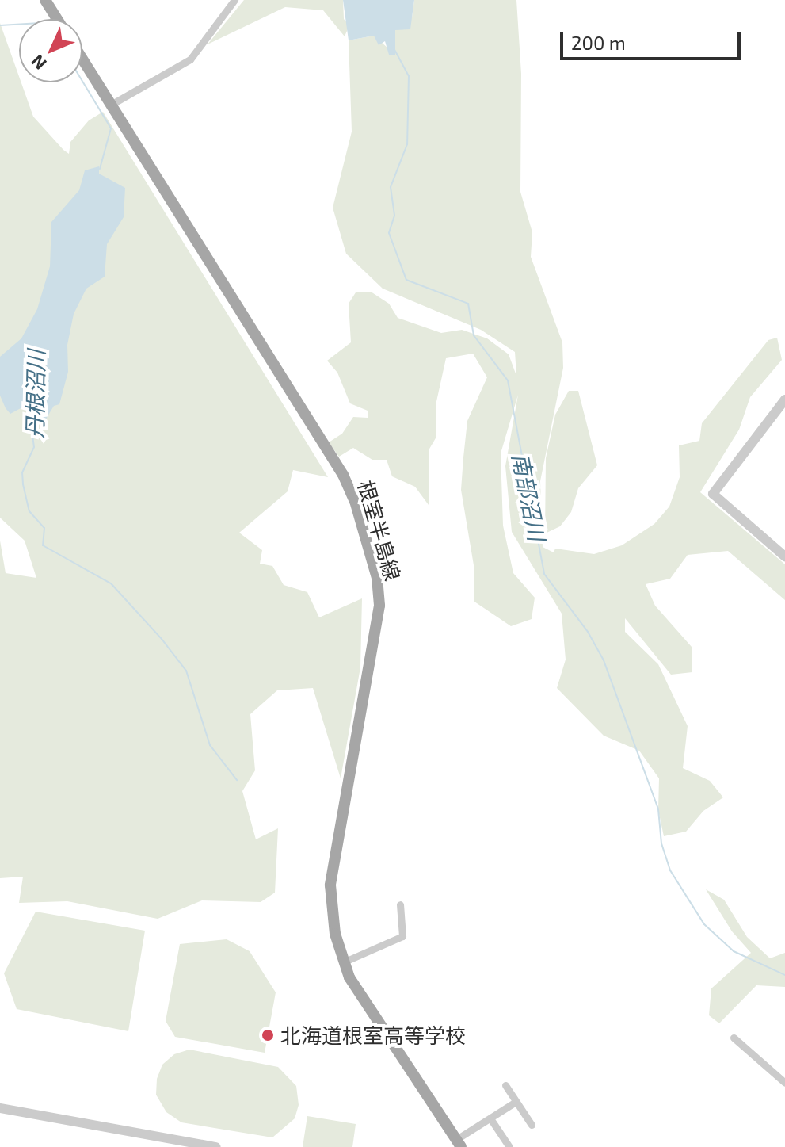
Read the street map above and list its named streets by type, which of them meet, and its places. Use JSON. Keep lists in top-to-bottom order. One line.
{"streets":{"main road":["根室半島線"]},"water":["丹根沼川","南部沼川"],"places":["北海道根室高等学校"],"scale_bar":"200 m","north":"bottom left"}
